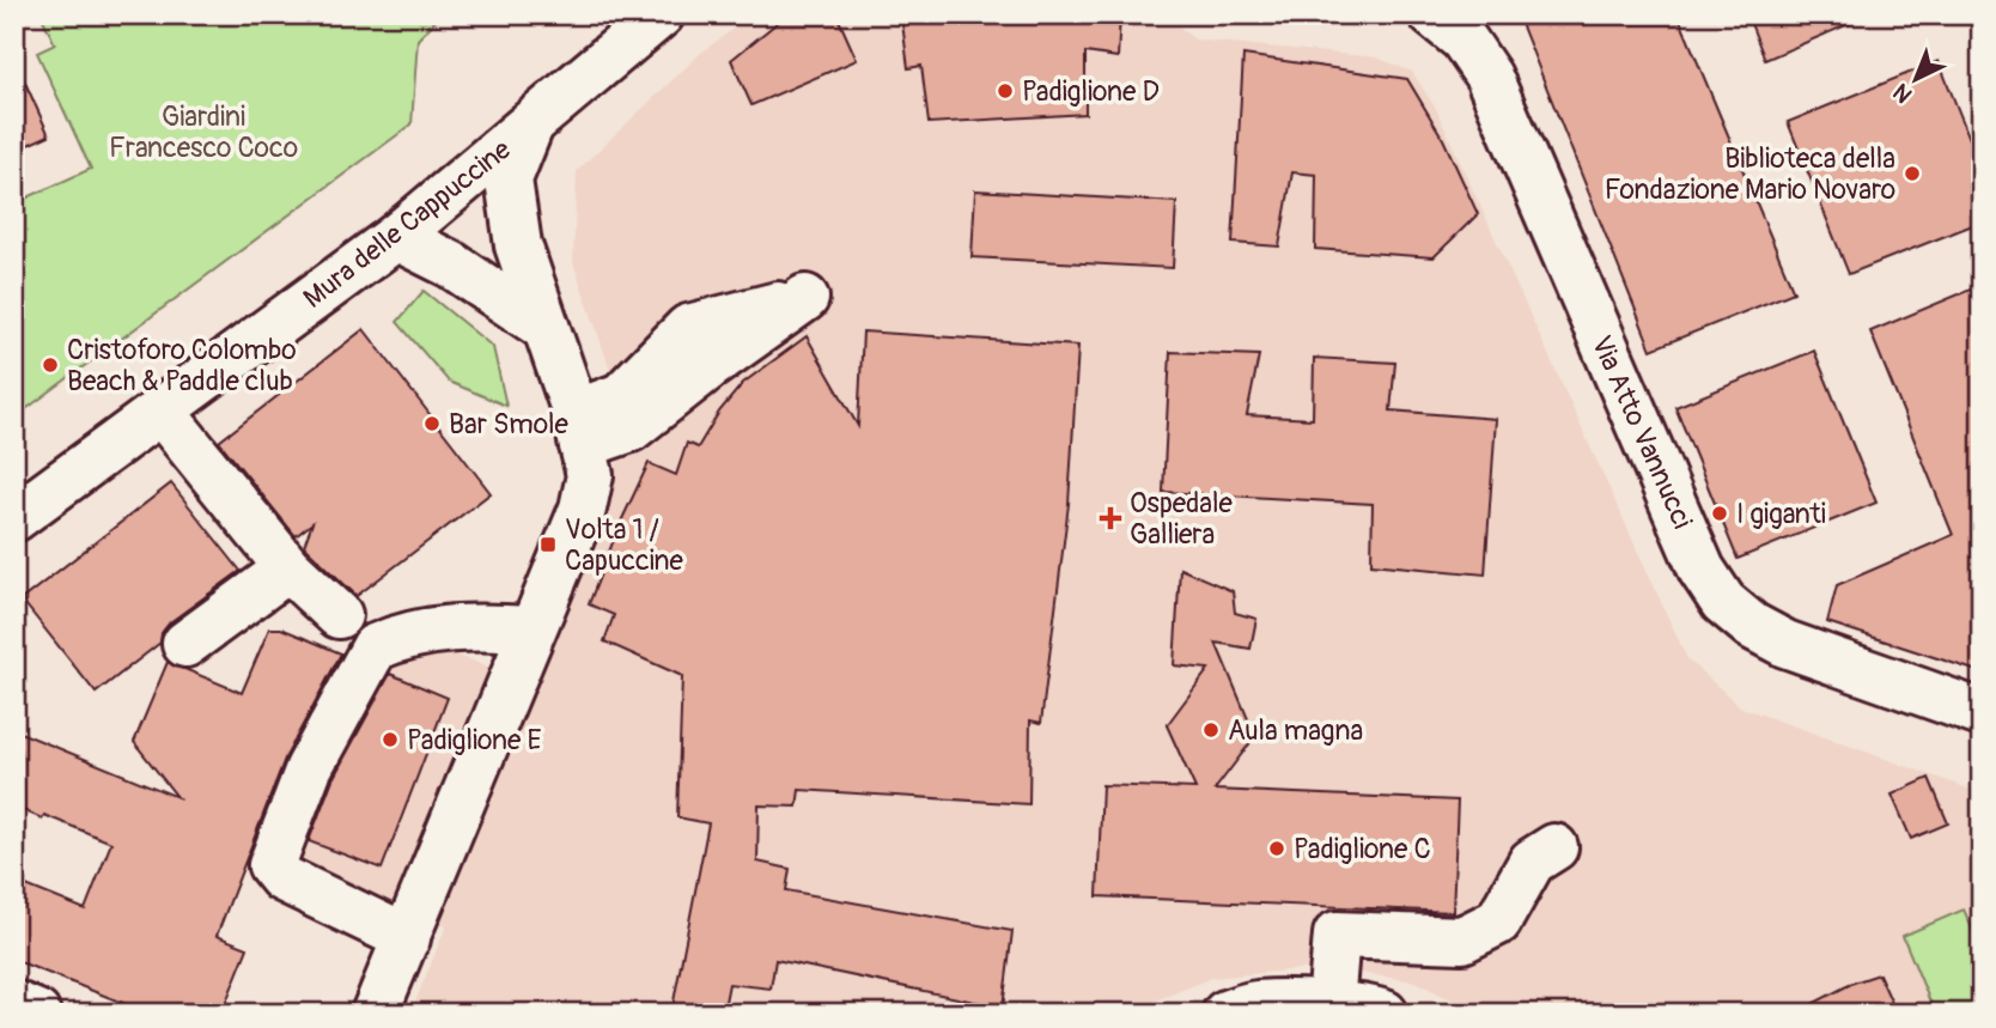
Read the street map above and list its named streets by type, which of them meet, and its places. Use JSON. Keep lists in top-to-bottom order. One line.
{"streets":{"street":["Mura delle Cappuccine","Via Atto Vannucci"]},"parks":["Giardini Francesco Coco"],"places":{"other":["Padiglione D","Biblioteca della Fondazione Mario Novaro","Cristoforo Colombo Beach & Paddle club","Bar Smole","I giganti","Aula magna","Padiglione E","Padiglione C"],"health":["Ospedale Galliera"],"transit":["Volta 1 / Capuccine"]},"north":"bottom left"}
